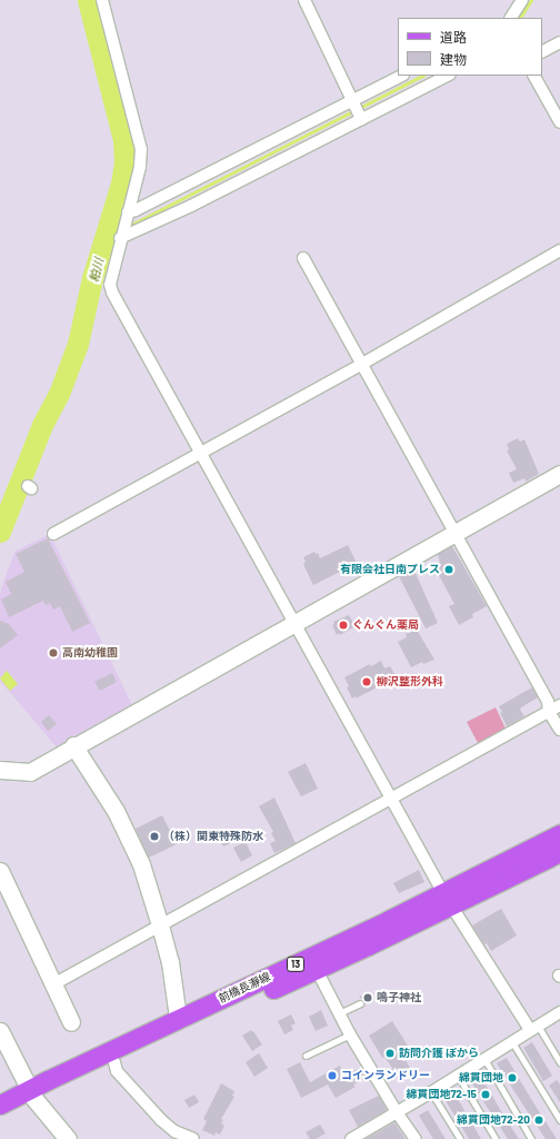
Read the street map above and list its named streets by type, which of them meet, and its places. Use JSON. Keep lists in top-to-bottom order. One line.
{"streets":{"main road":["13","前橋長瀞線"]},"water":["粕川"],"places":["有限会社日南プレス","ぐんぐん薬局","高南幼稚園","柳沢整形外科","（株）関東特殊防水","鳴子神社","訪問介護 ぽから","コインランドリー","綿貫団地","綿貫団地72-15","綿貫団地72-20"],"legend":["道路","建物"]}
